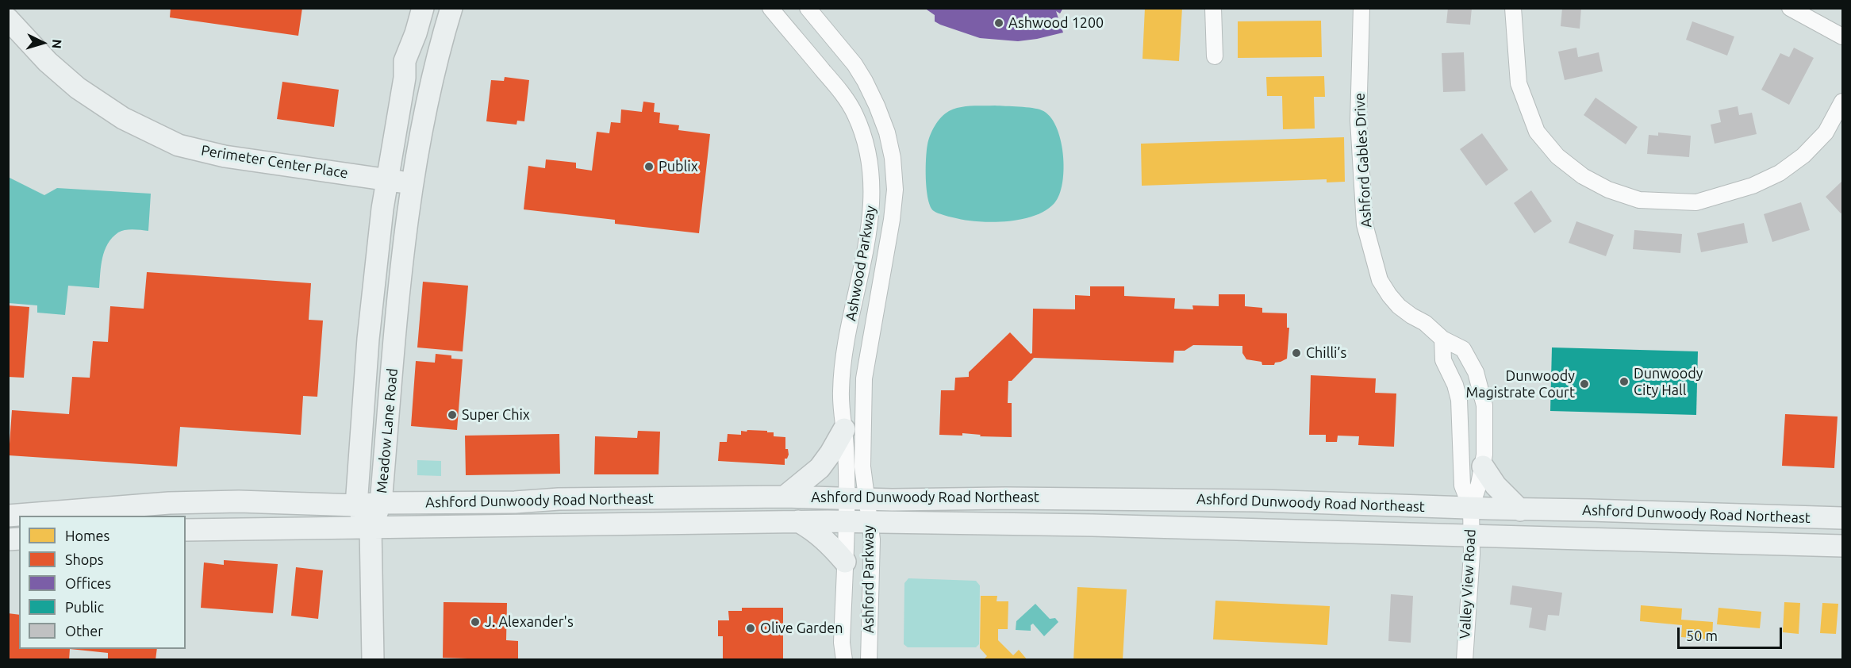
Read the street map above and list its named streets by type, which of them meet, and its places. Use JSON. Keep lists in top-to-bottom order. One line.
{"streets":{"main road":["Perimeter Center Place","Meadow Lane Road","Ashford Dunwoody Road Northeast"],"street":["Ashford Gables Drive","Ashwood Parkway","Ashford Parkway","Valley View Road"]},"crossings":[["Ashford Gables Drive","Ashford Dunwoody Road Northeast"],["Ashford Gables Drive","Valley View Road"],["Perimeter Center Place","Meadow Lane Road"],["Ashwood Parkway","Ashford Dunwoody Road Northeast"],["Ashwood Parkway","Ashford Parkway"],["Meadow Lane Road","Ashford Dunwoody Road Northeast"],["Ashford Dunwoody Road Northeast","Ashford Parkway"],["Ashford Dunwoody Road Northeast","Valley View Road"]],"places":["Ashwood 1200","Publix","Chilli’s","Dunwoody City Hall","Dunwoody Magistrate Court","Super Chix","J. Alexander's","Olive Garden"],"legend":["Homes","Shops","Offices","Public","Other"],"scale_bar":"50 m","north":"right"}
